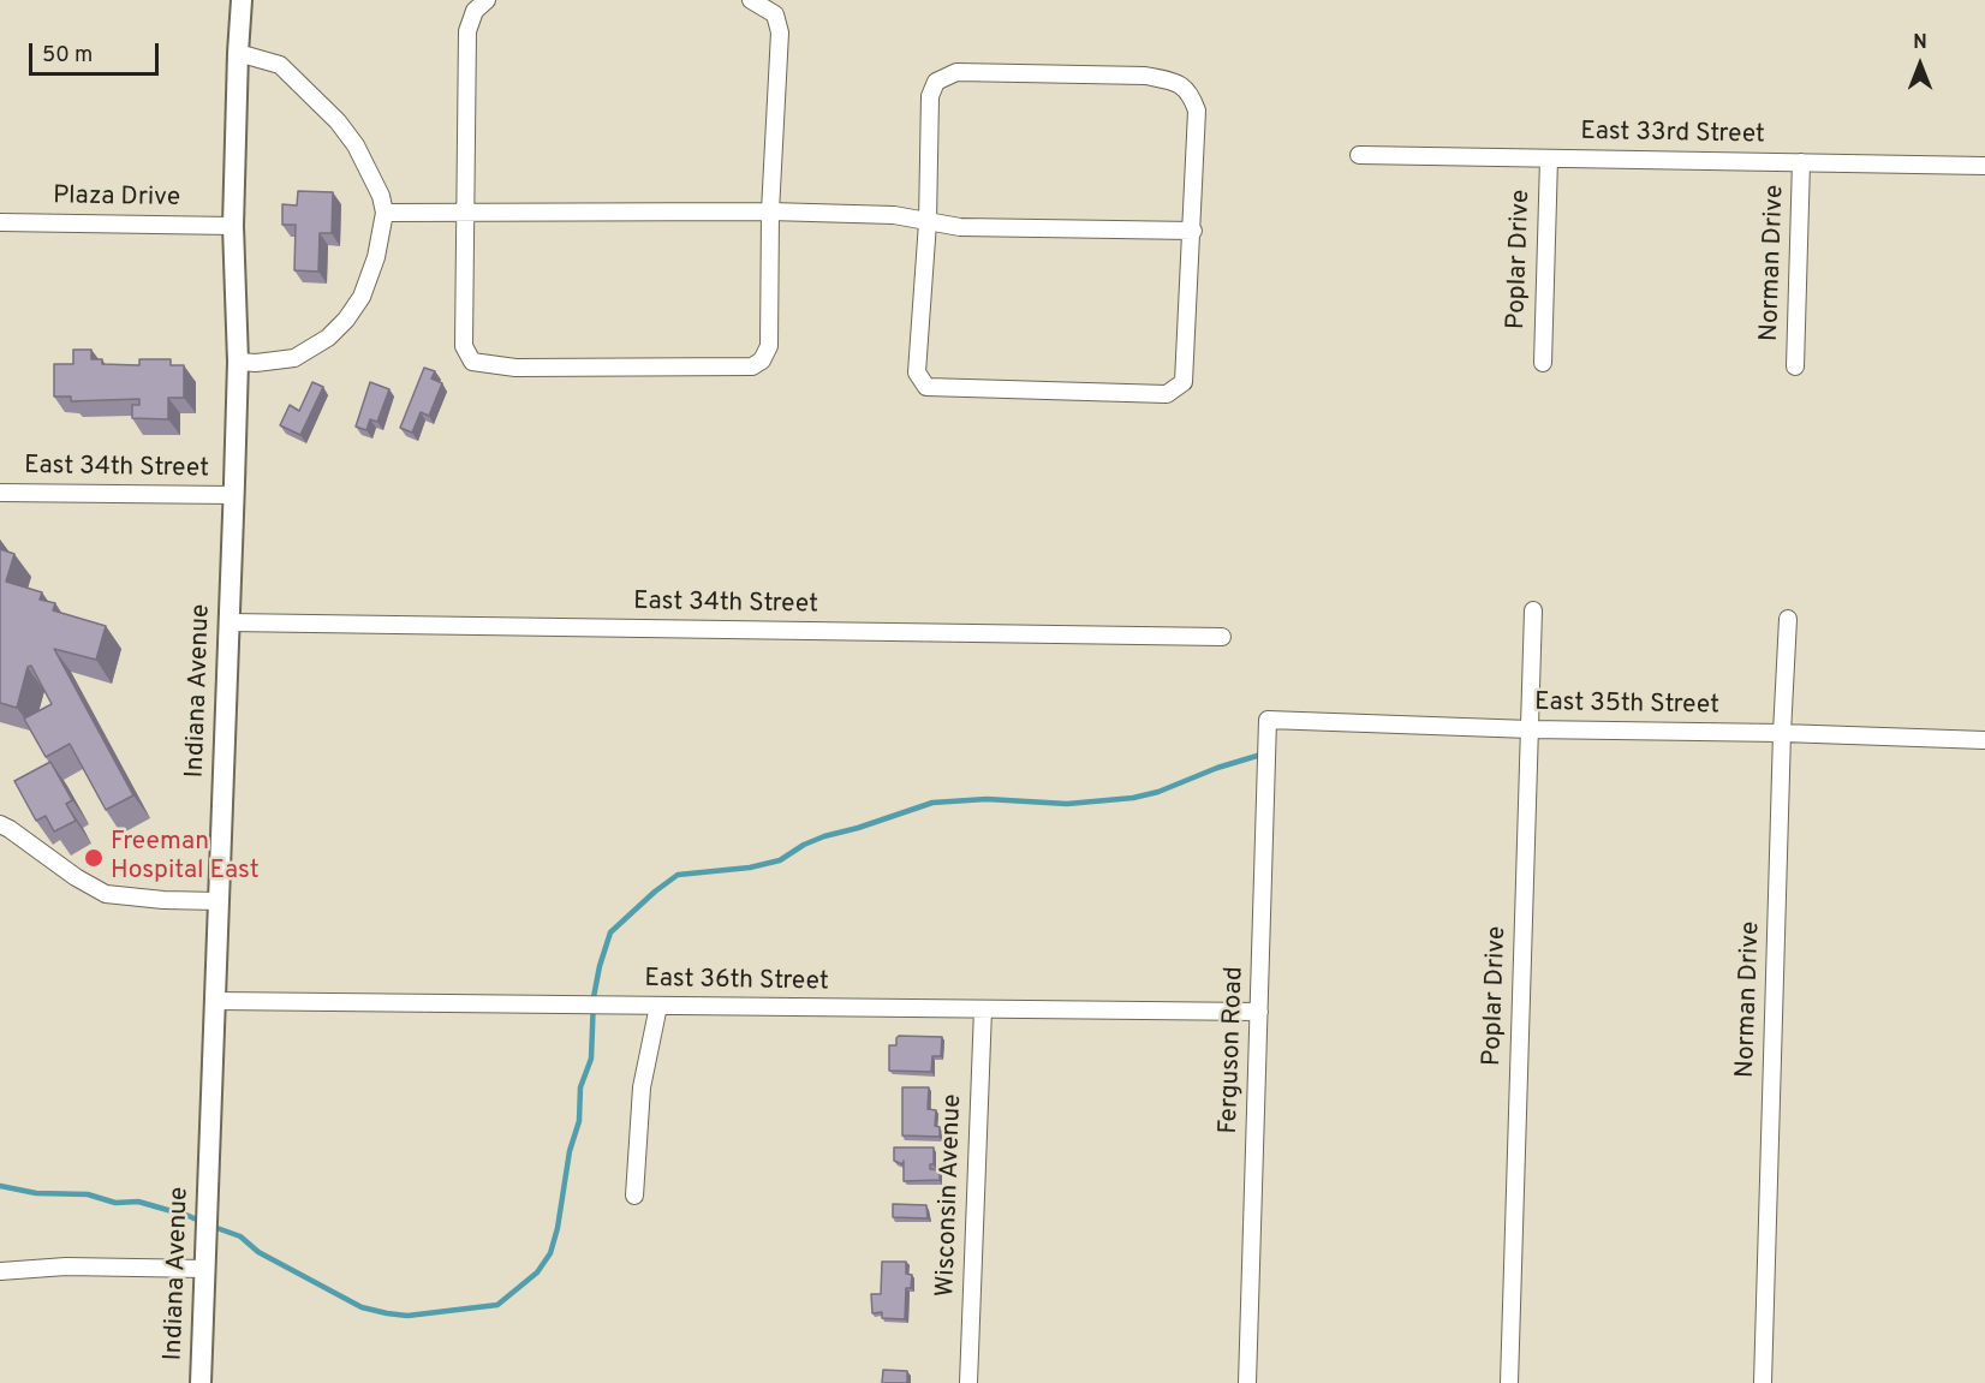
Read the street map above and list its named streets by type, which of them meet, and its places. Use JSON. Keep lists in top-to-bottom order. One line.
{"streets":{"street":["East 33rd Street","Plaza Drive","Poplar Drive","Norman Drive","East 34th Street","Indiana Avenue","East 35th Street","East 36th Street","Ferguson Road","Wisconsin Avenue"]},"crossings":[["East 33rd Street","Poplar Drive"],["East 33rd Street","Norman Drive"],["Plaza Drive","Indiana Avenue"],["Poplar Drive","East 35th Street"],["Norman Drive","East 35th Street"],["East 34th Street","Indiana Avenue"],["Indiana Avenue","East 36th Street"],["East 35th Street","Ferguson Road"],["East 36th Street","Ferguson Road"],["East 36th Street","Wisconsin Avenue"]],"places":["Freeman Hospital East"],"scale_bar":"50 m","north":"top"}
